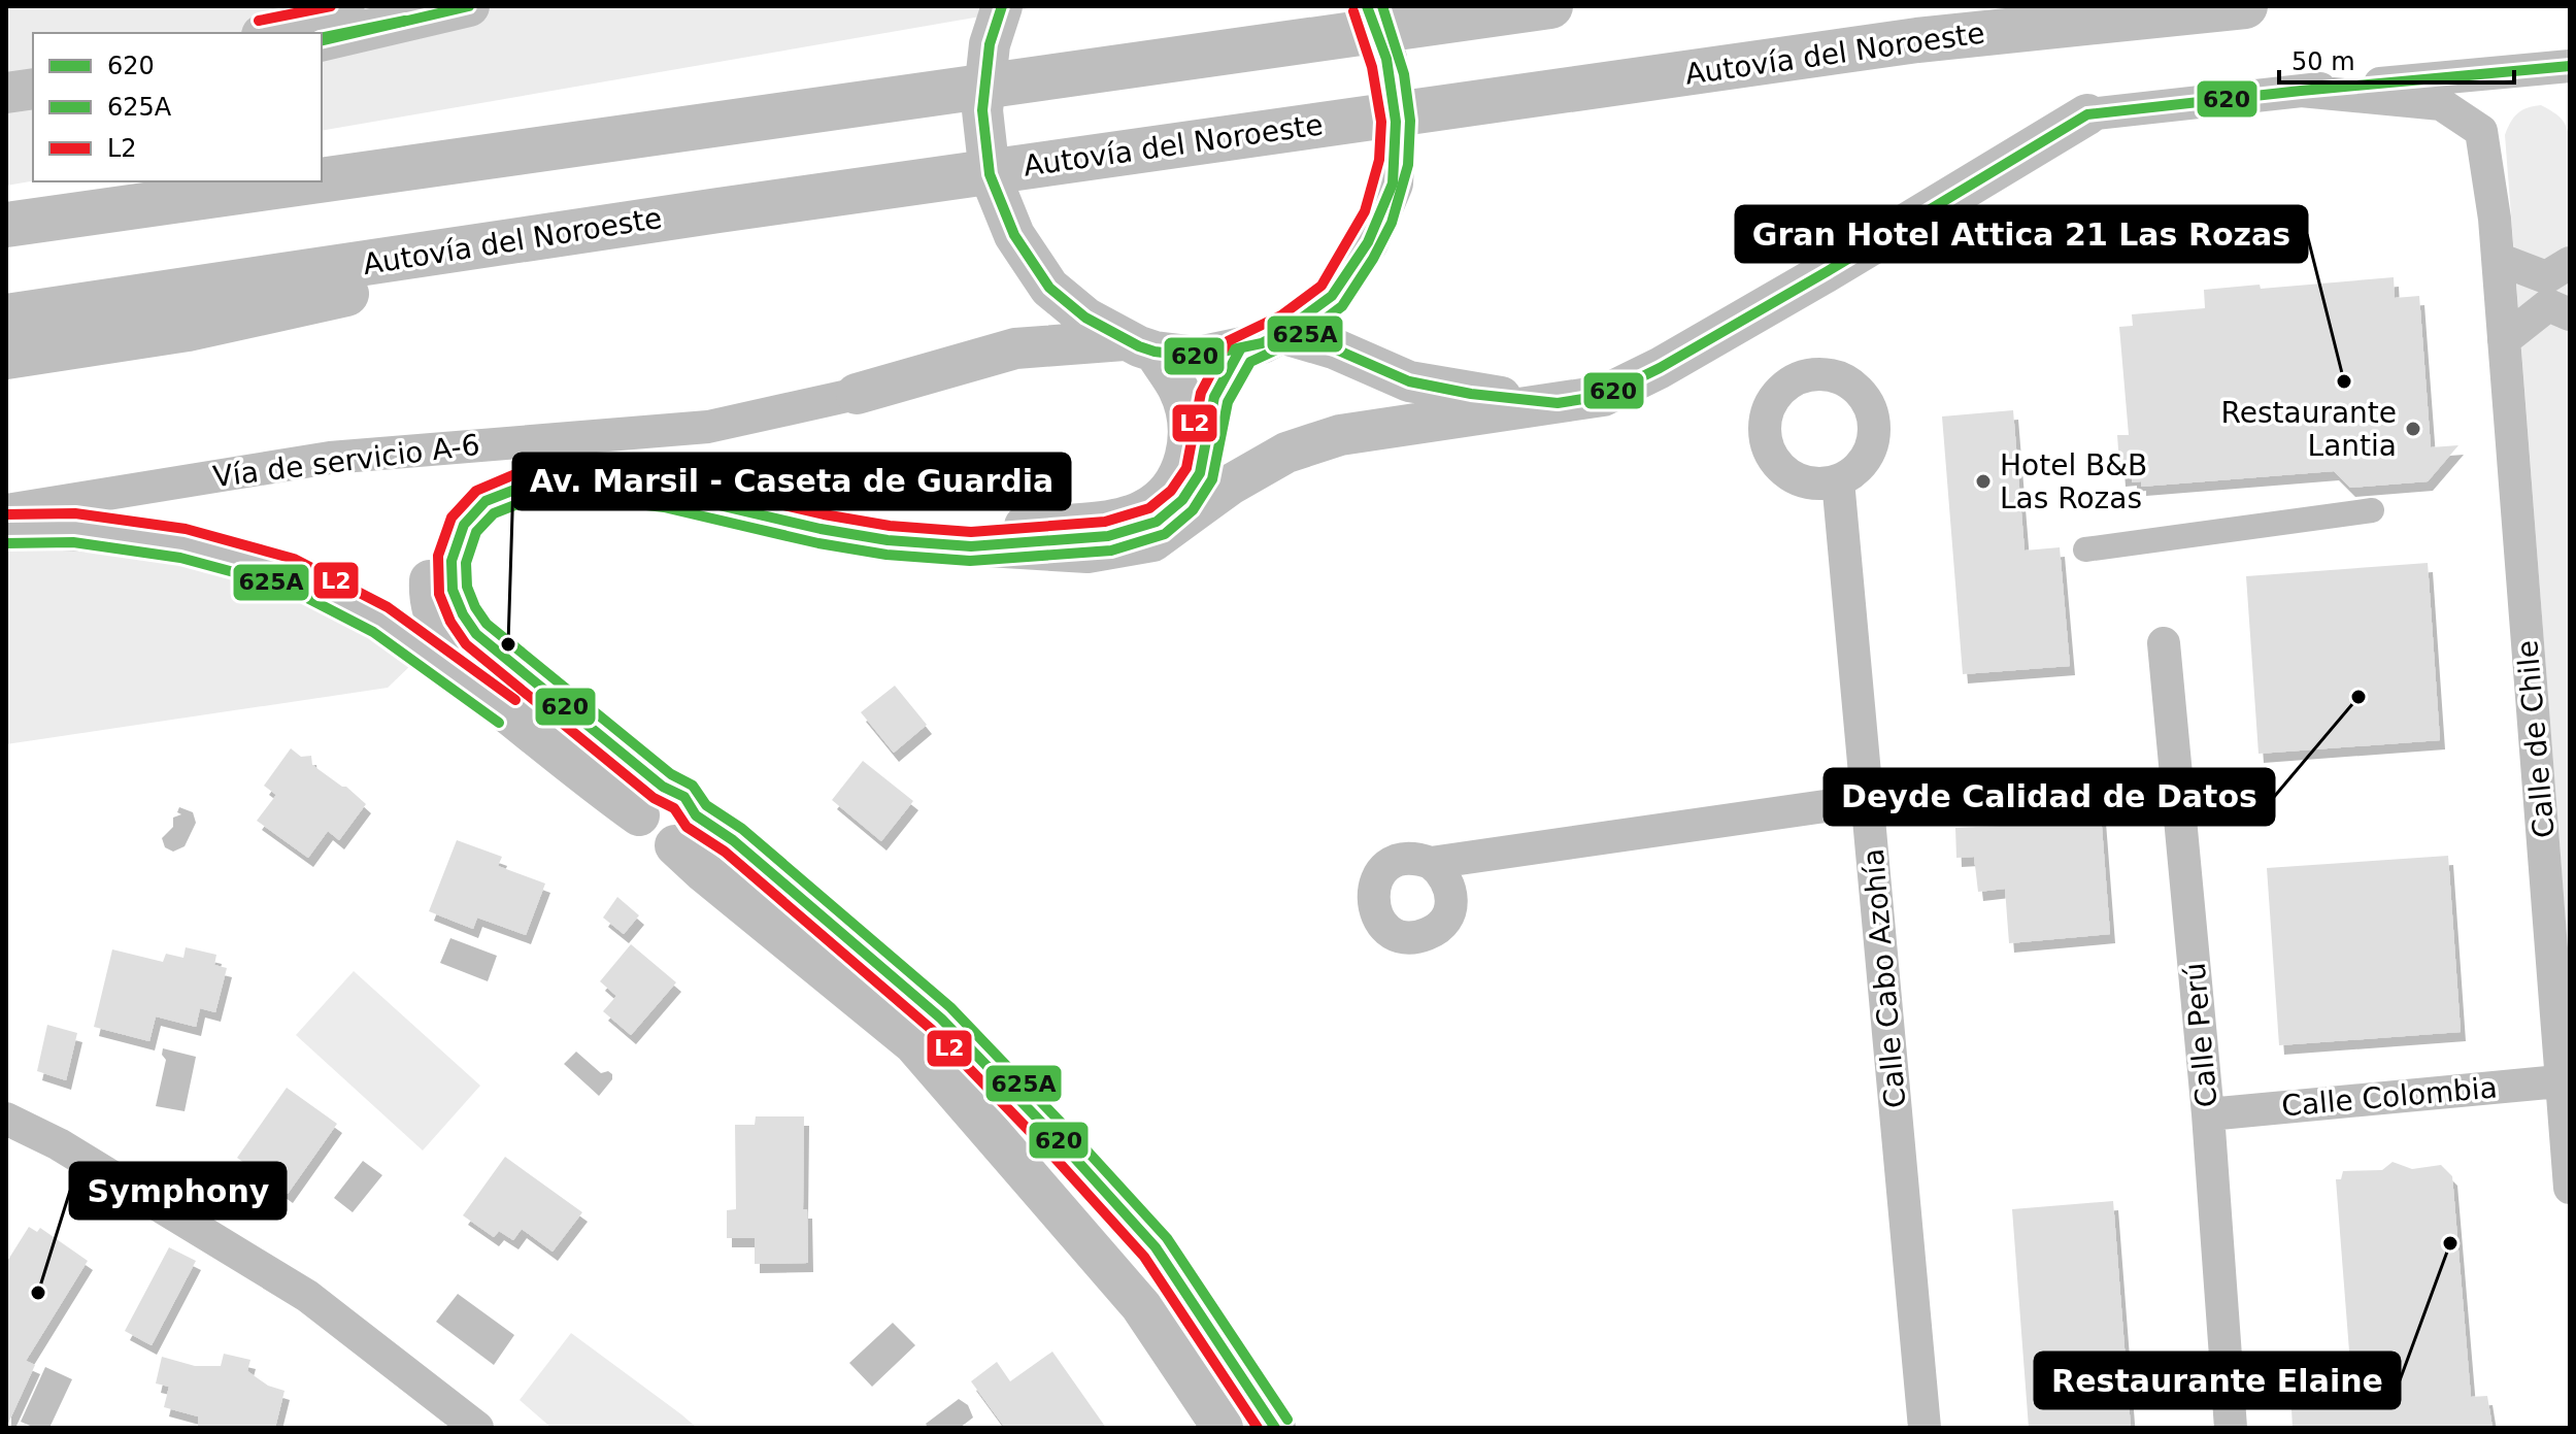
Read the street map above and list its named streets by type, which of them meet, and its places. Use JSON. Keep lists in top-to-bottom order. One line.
{"streets":{"highway":["Autovía del Noroeste"],"street":["Vía de servicio A-6","Calle de Chile","Calle Cabo Azohía","Calle Perú","Calle Colombia"]},"crossings":[["Vía de servicio A-6","Calle de Chile"],["Calle de Chile","Calle Colombia"],["Calle Perú","Calle Colombia"]],"places":["Gran Hotel Attica 21 Las Rozas","Restaurante Lantia","Hotel B&B Las Rozas","Av. Marsil - Caseta de Guardia","Deyde Calidad de Datos","Restaurante Elaine","Symphony"],"lines":["transit line 620","transit line 625A","transit line L2"],"legend":["620","625A","L2"],"scale_bar":"50 m"}
